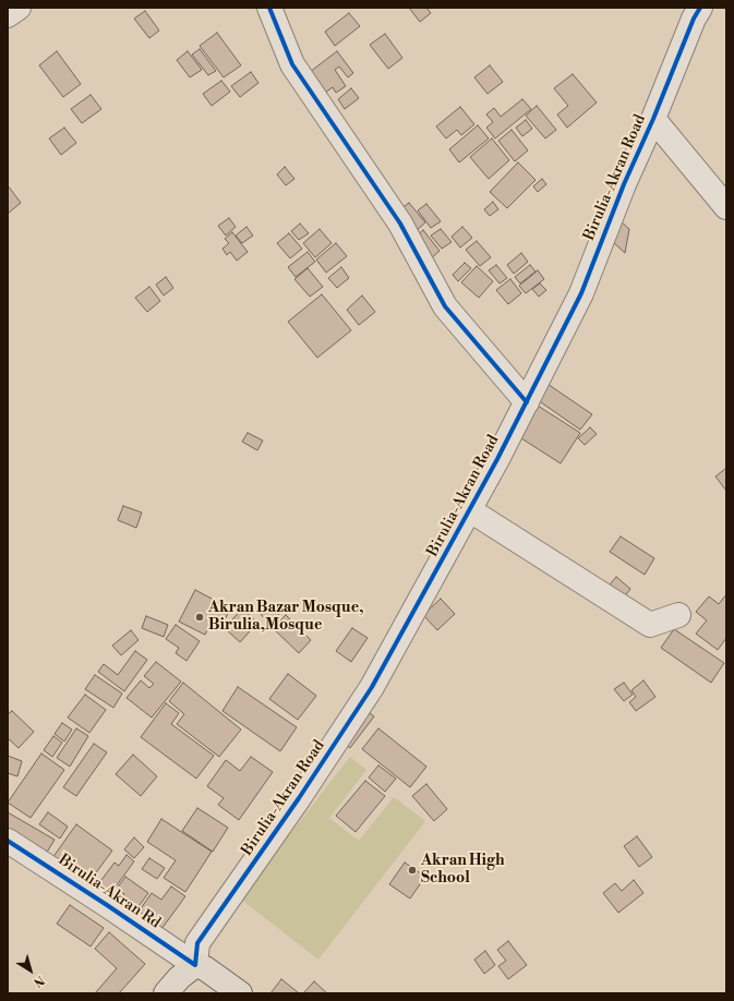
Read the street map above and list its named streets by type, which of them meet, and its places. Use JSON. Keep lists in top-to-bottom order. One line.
{"streets":{"highway":["Birulia-Akran Rd"],"street":["Birulia-Akran Road"]},"crossings":[["Birulia-Akran Road","Birulia-Akran Rd"]],"places":["Akran Bazar Mosque, Birulia,Mosque","Akran High School"],"north":"bottom right"}
